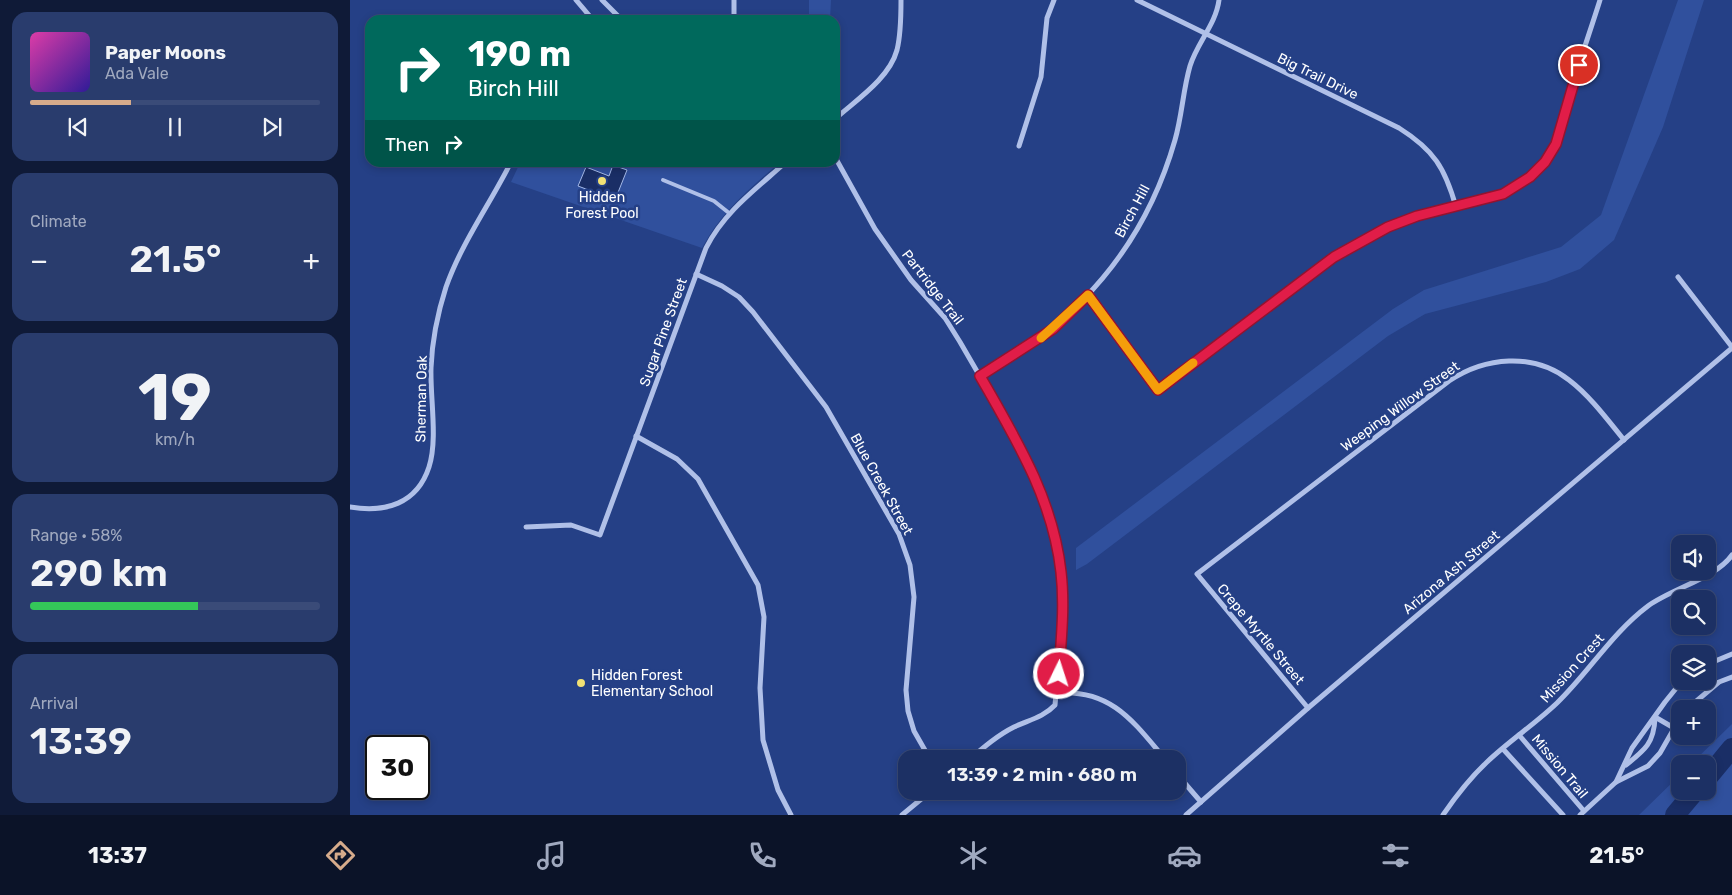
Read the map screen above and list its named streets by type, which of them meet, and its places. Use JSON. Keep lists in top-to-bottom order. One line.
{"streets":{"street":["Big Trail Drive","Birch Hill","Partridge Trail","Sugar Pine Street","Sherman Oak","Weeping Willow Street","Blue Creek Street","Arizona Ash Street","Crepe Myrtle Street","Mission Crest","Mission Trail"]},"crossings":[["Big Trail Drive","Birch Hill"],["Birch Hill","Partridge Trail"],["Sugar Pine Street","Blue Creek Street"],["Weeping Willow Street","Arizona Ash Street"],["Weeping Willow Street","Crepe Myrtle Street"],["Arizona Ash Street","Crepe Myrtle Street"],["Mission Crest","Mission Trail"]],"places":["Hidden Forest Pool","Hidden Forest Elementary School"],"page":{"turn":["190 m","Birch Hill"],"song":["Paper Moons","Ada Vale"],"then":"Then","tile":["Climate",["19","km/h"],["Range · 58%","290 km"],["Arrival","13:39"]],"heat":["−","21.5°","+"],"map_buttons":["+","−"],"limit":"30","trip":"13:39 · 2 min · 680 m","tabs":["13:37","21.5°"]}}
